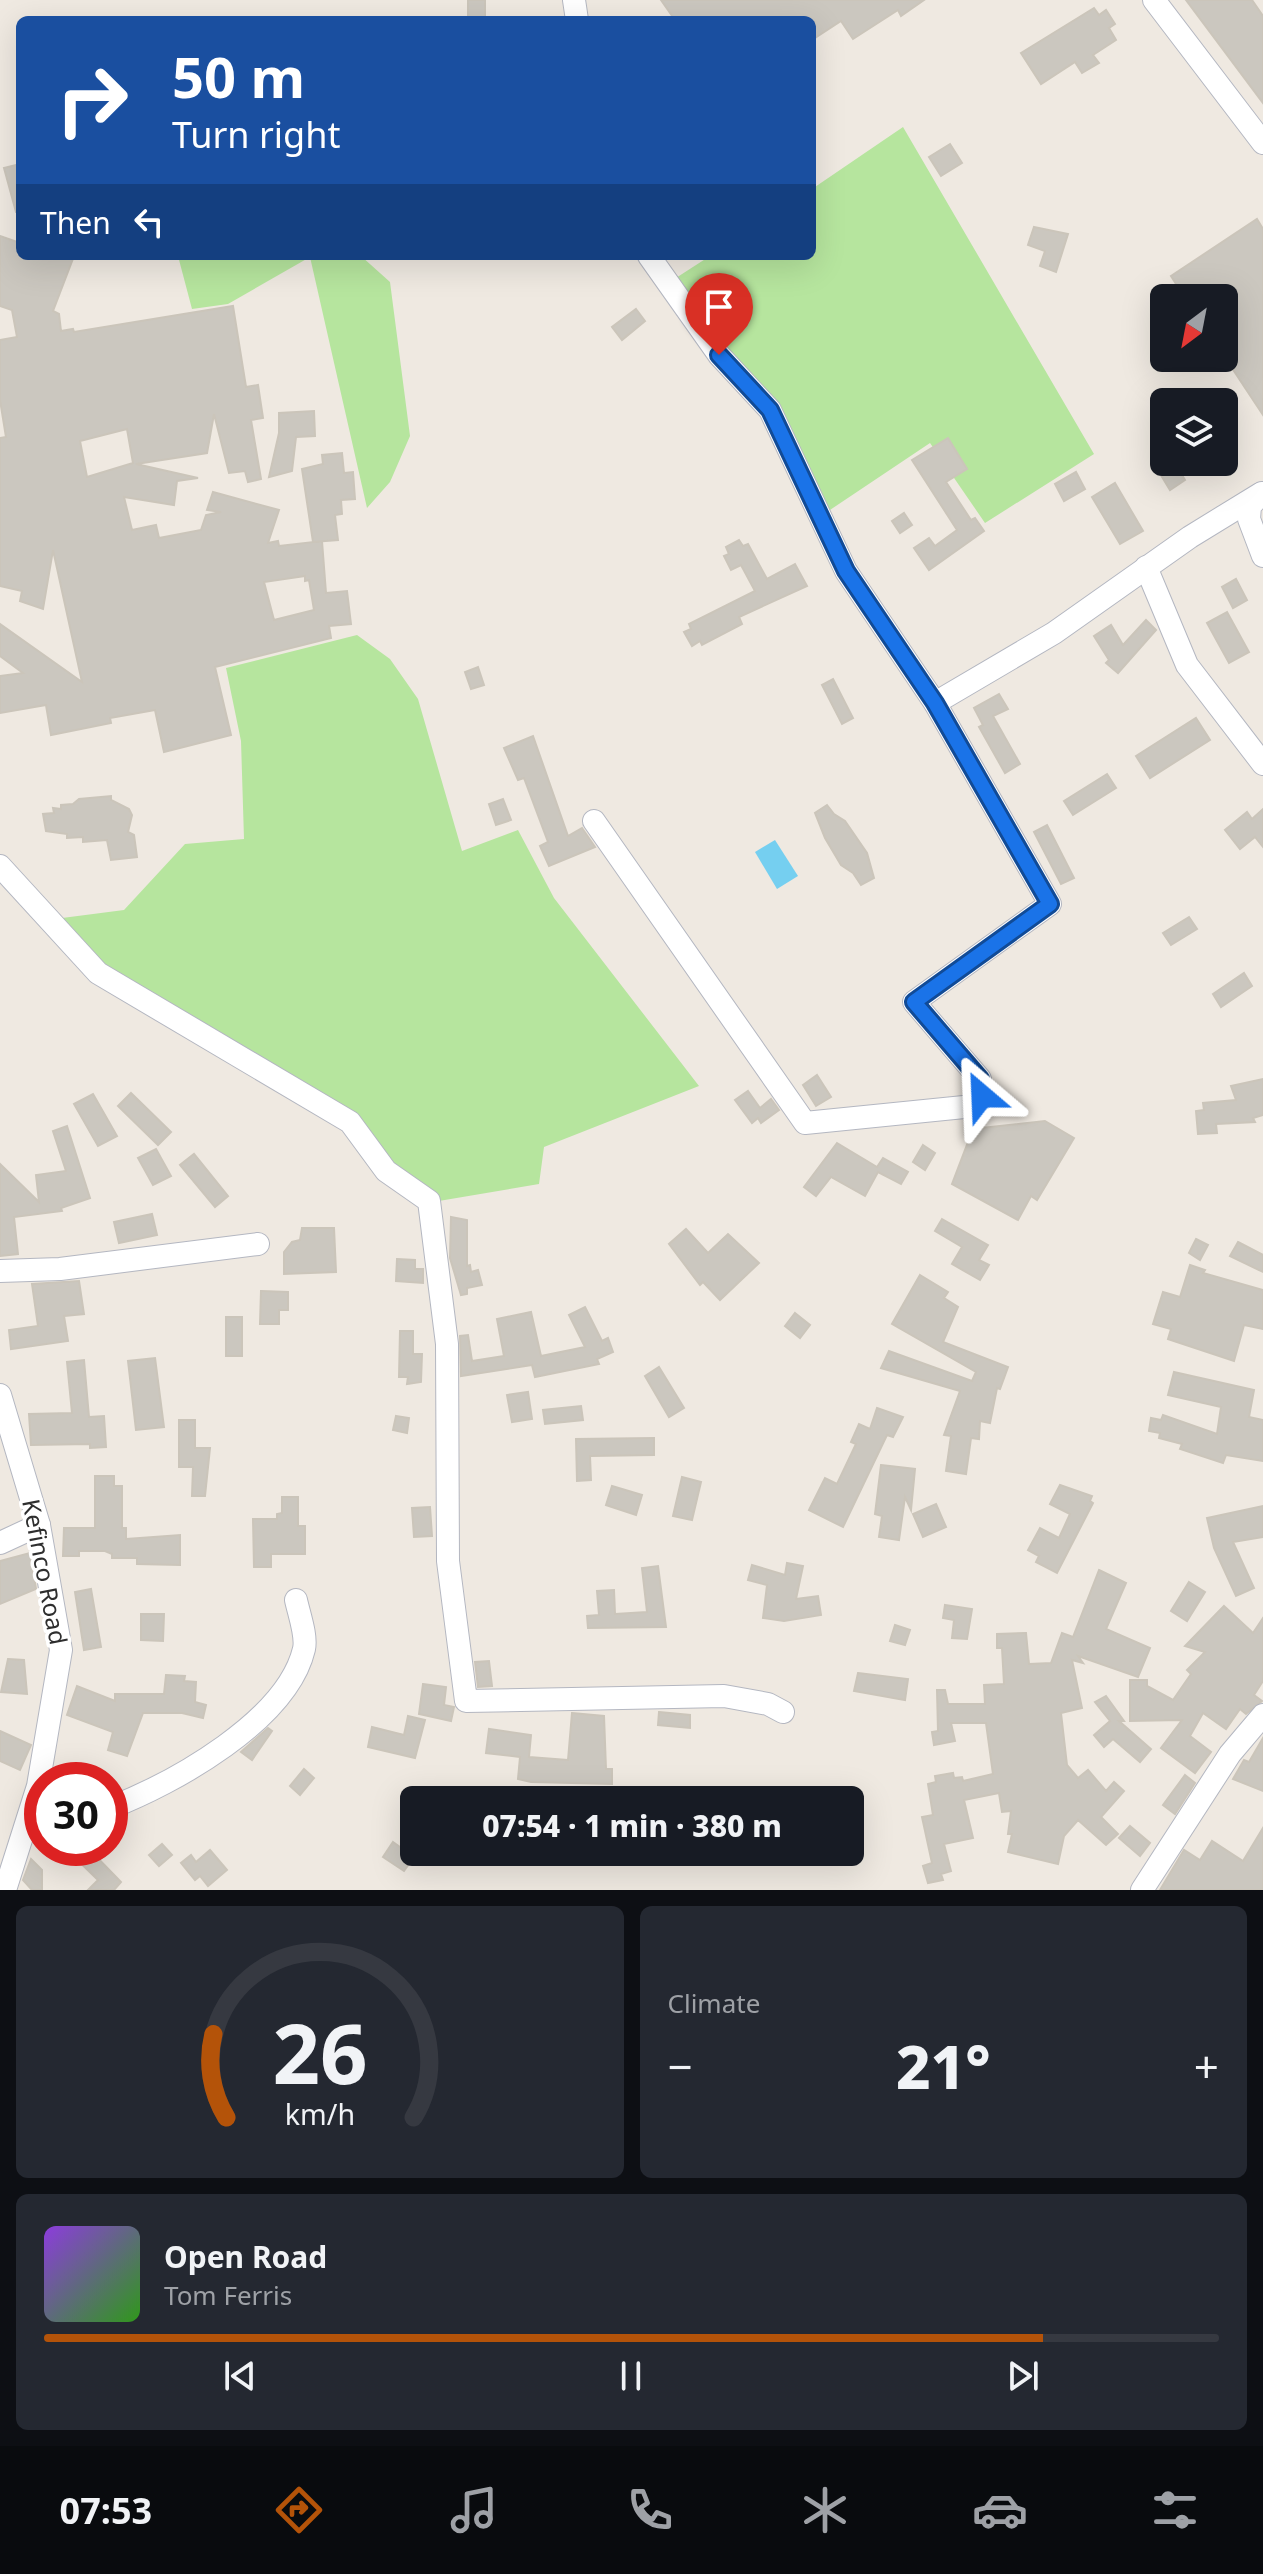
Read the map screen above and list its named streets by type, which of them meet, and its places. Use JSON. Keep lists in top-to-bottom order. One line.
{"streets":{"street":["Kefinco Road"]},"north":"bottom left","page":{"turn":["50 m","Turn right"],"then":"Then","limit":"30","trip":"07:54 · 1 min · 380 m","tile":"Climate","heat":["−","21°","+"],"song":["Open Road","Tom Ferris"],"tabs":"07:53","gauge":["26","km/h"]}}
